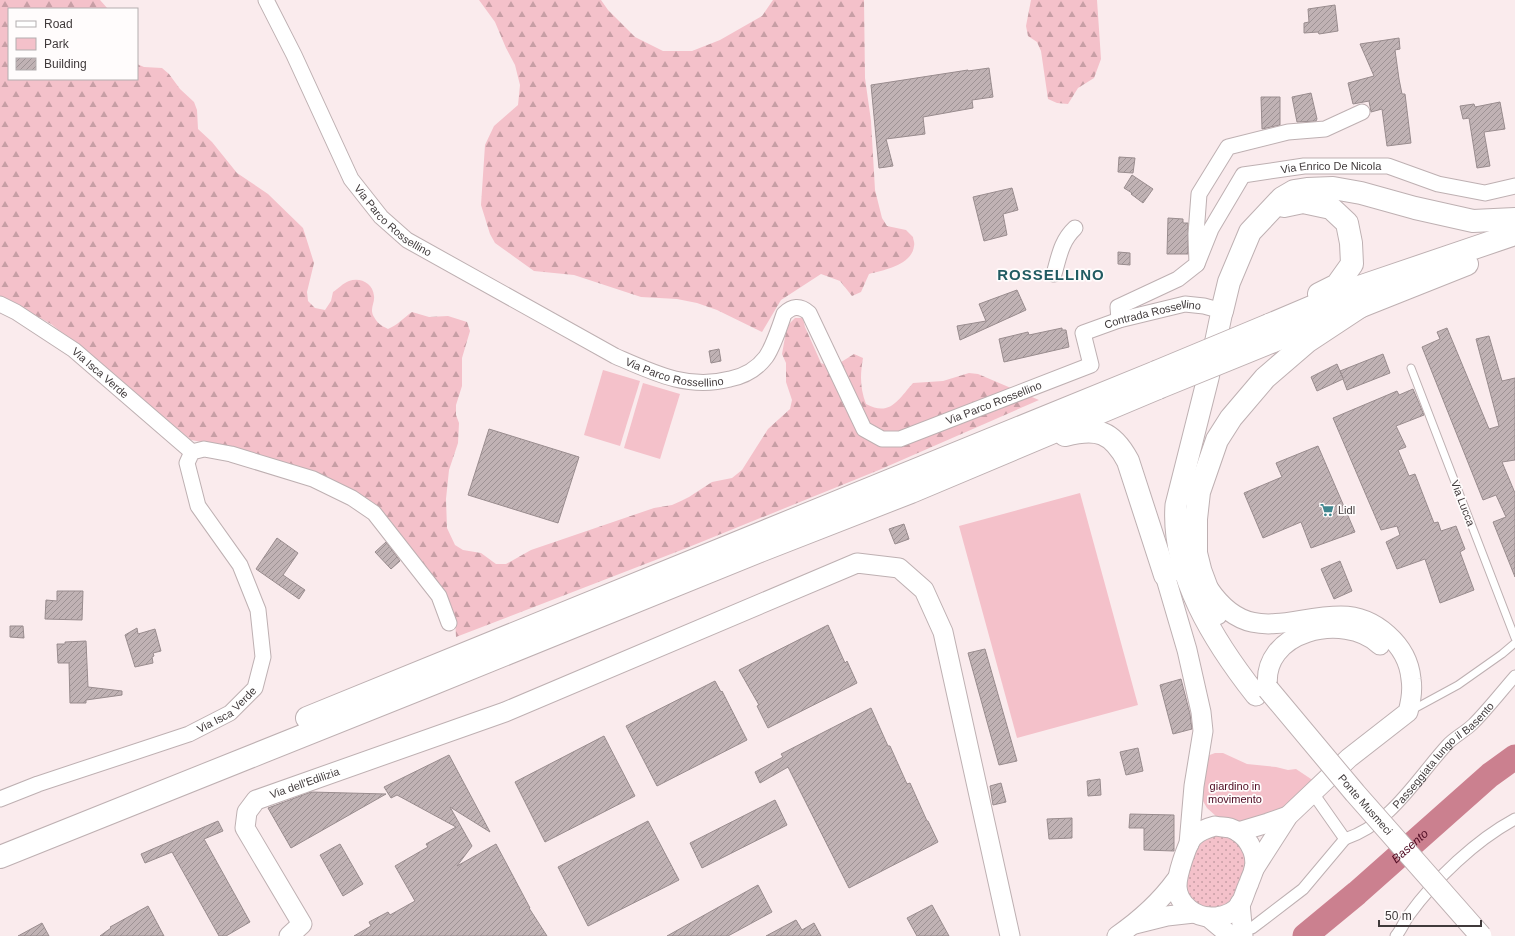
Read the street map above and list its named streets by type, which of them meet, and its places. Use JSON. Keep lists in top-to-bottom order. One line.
{"streets":{"main road":["Ponte Musmeci"],"street":["Via Enrico De Nicola","Via Parco Rossellino","Contrada Rossellino","Via Isca Verde","Passeggiata lungo il Basento","Via dell'Edilizia"],"lane":["Via Lucca"]},"crossings":[["Via Parco Rossellino","Contrada Rossellino"]],"districts":["ROSSELLINO"],"water":["Basento"],"parks":["giardino in movimento"],"places":{"supermarket":["Lidl"]},"legend":["Road","Park","Building"],"scale_bar":"50 m"}
